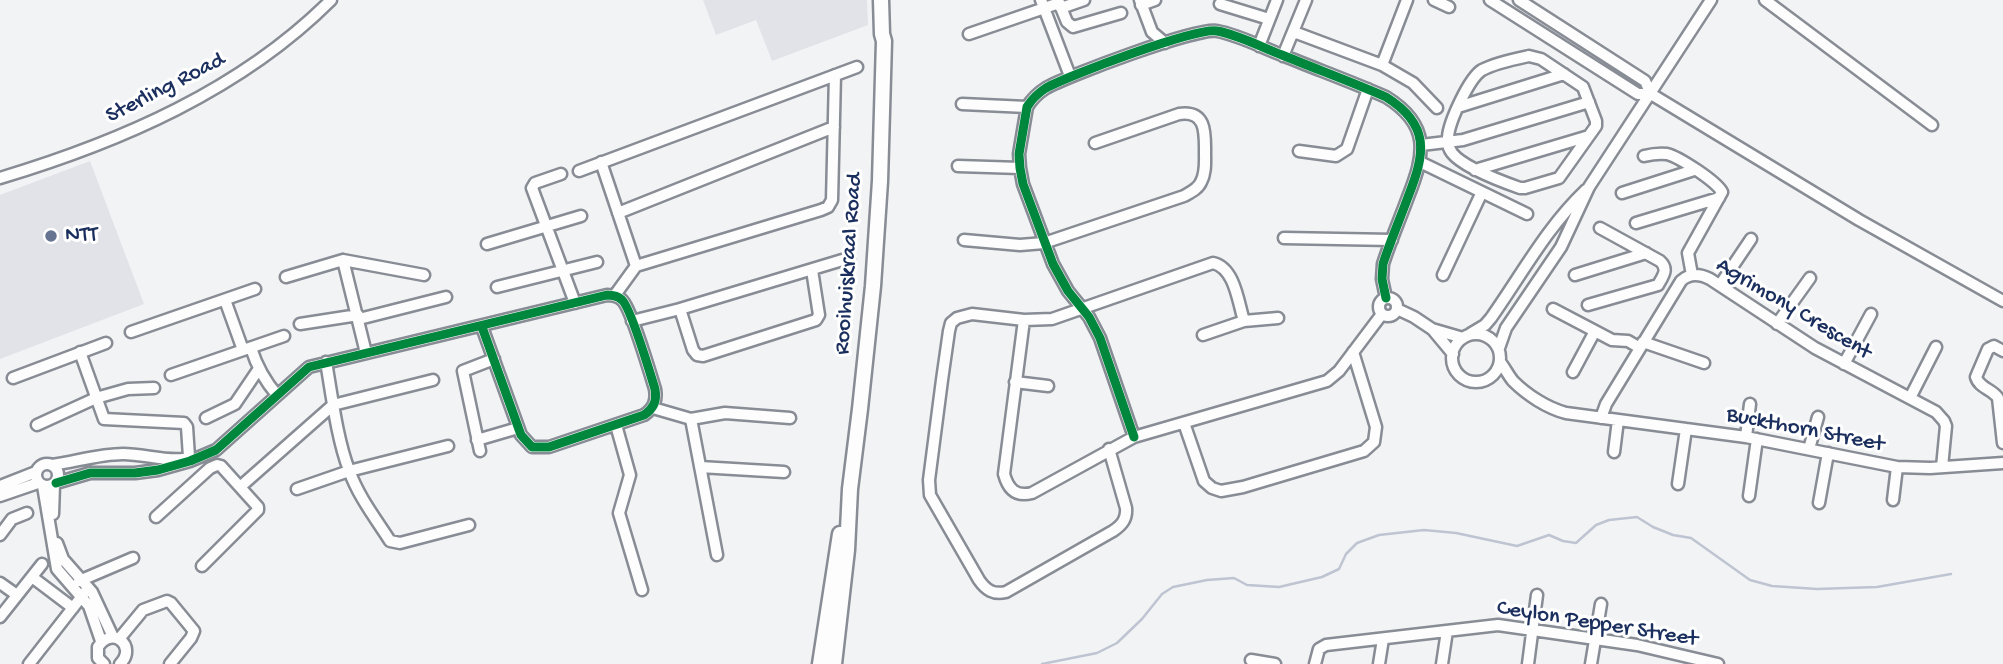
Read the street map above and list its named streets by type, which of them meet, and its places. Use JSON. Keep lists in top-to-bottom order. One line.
{"streets":{"main road":["Rooihuiskraal Road"],"street":["Sterling Road","Agrimony Crescent","Buckthorn Street","Ceylon Pepper Street"]},"crossings":[["Agrimony Crescent","Buckthorn Street"]],"places":["NTT"]}
